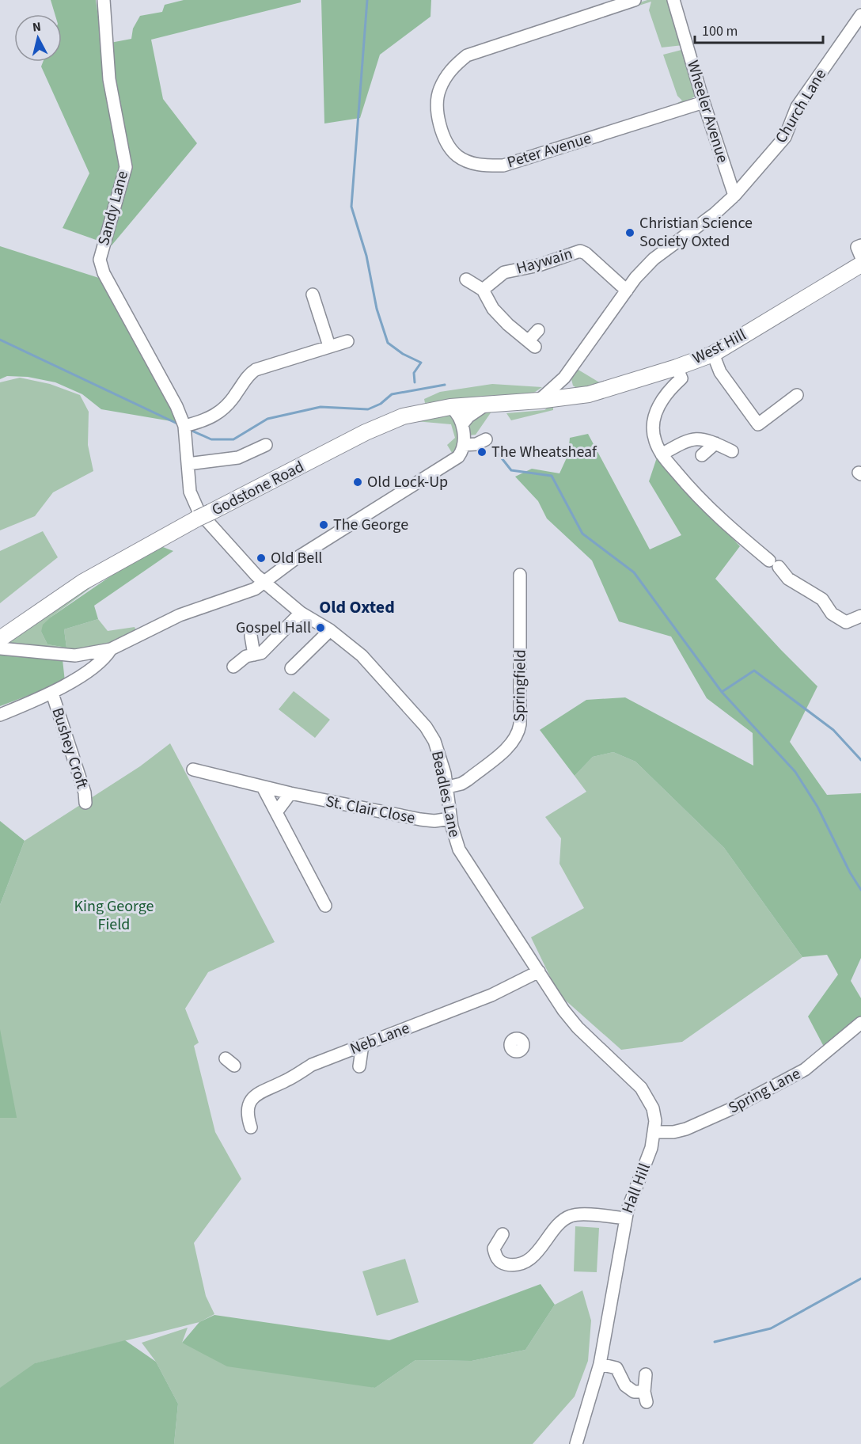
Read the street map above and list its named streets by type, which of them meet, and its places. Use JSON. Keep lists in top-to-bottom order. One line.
{"streets":{"main road":["West Hill","Godstone Road"],"street":["Church Lane","Wheeler Avenue","Peter Avenue","Sandy Lane","Haywain","Springfield","Bushey Croft","Beadles Lane","St. Clair Close","Neb Lane","Spring Lane","Hall Hill"]},"crossings":[["Church Lane","Wheeler Avenue"],["Church Lane","Haywain"],["Church Lane","West Hill"],["Church Lane","Godstone Road"],["Wheeler Avenue","Peter Avenue"],["Sandy Lane","Beadles Lane"],["West Hill","Godstone Road"],["Springfield","Beadles Lane"],["Beadles Lane","St. Clair Close"],["Beadles Lane","Neb Lane"],["Beadles Lane","Hall Hill"],["Neb Lane","Hall Hill"],["Spring Lane","Hall Hill"]],"districts":["Old Oxted"],"parks":["King George Field"],"places":["Christian Science Society Oxted","The Wheatsheaf","Old Lock-Up","The George","Old Bell","Gospel Hall"],"scale_bar":"100 m","north":"top"}
